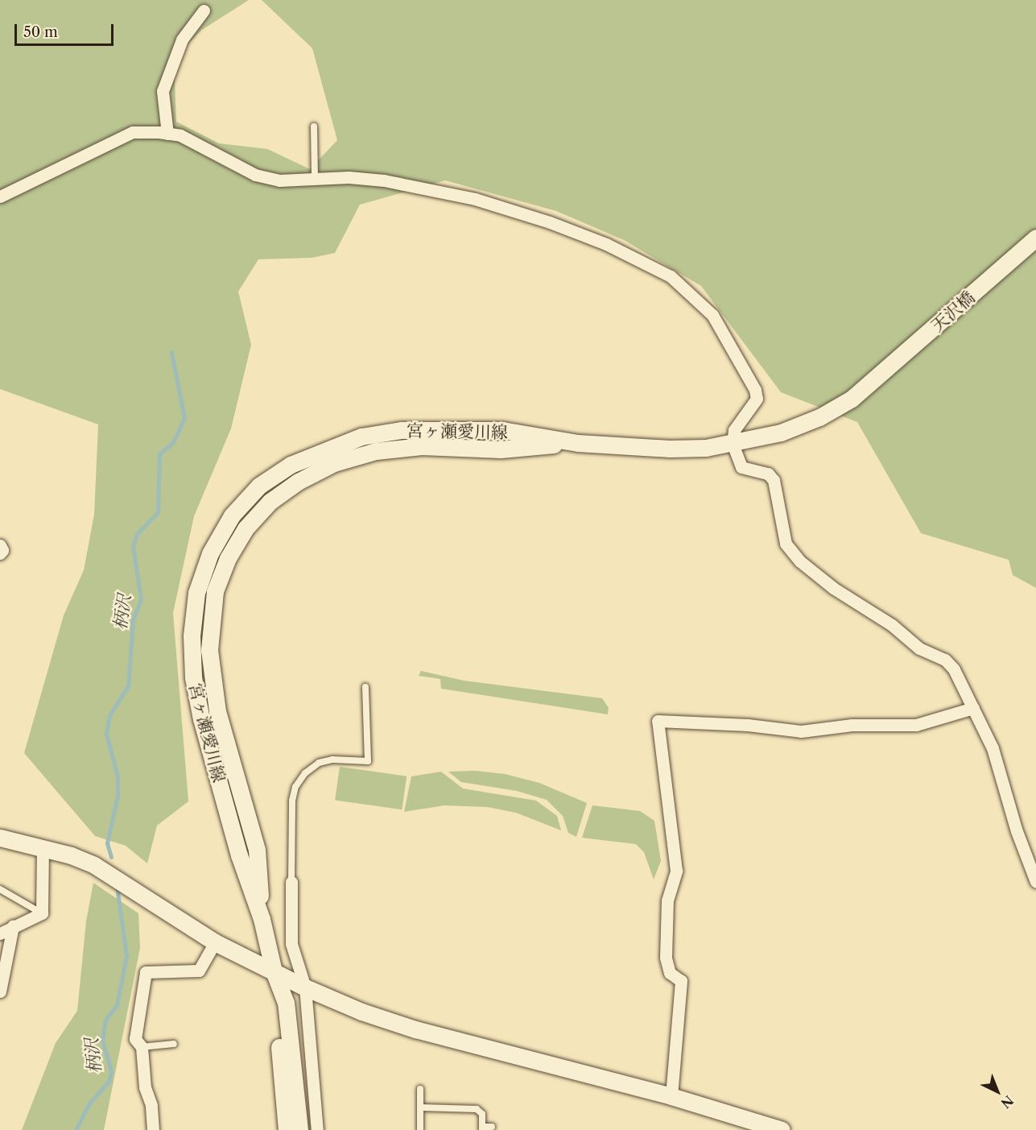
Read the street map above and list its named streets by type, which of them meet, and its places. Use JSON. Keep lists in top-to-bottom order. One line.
{"streets":{"main road":["天沢橋","宮ヶ瀬愛川線"]},"crossings":[["天沢橋","宮ヶ瀬愛川線"]],"water":["柄沢"],"scale_bar":"50 m","north":"bottom right"}
